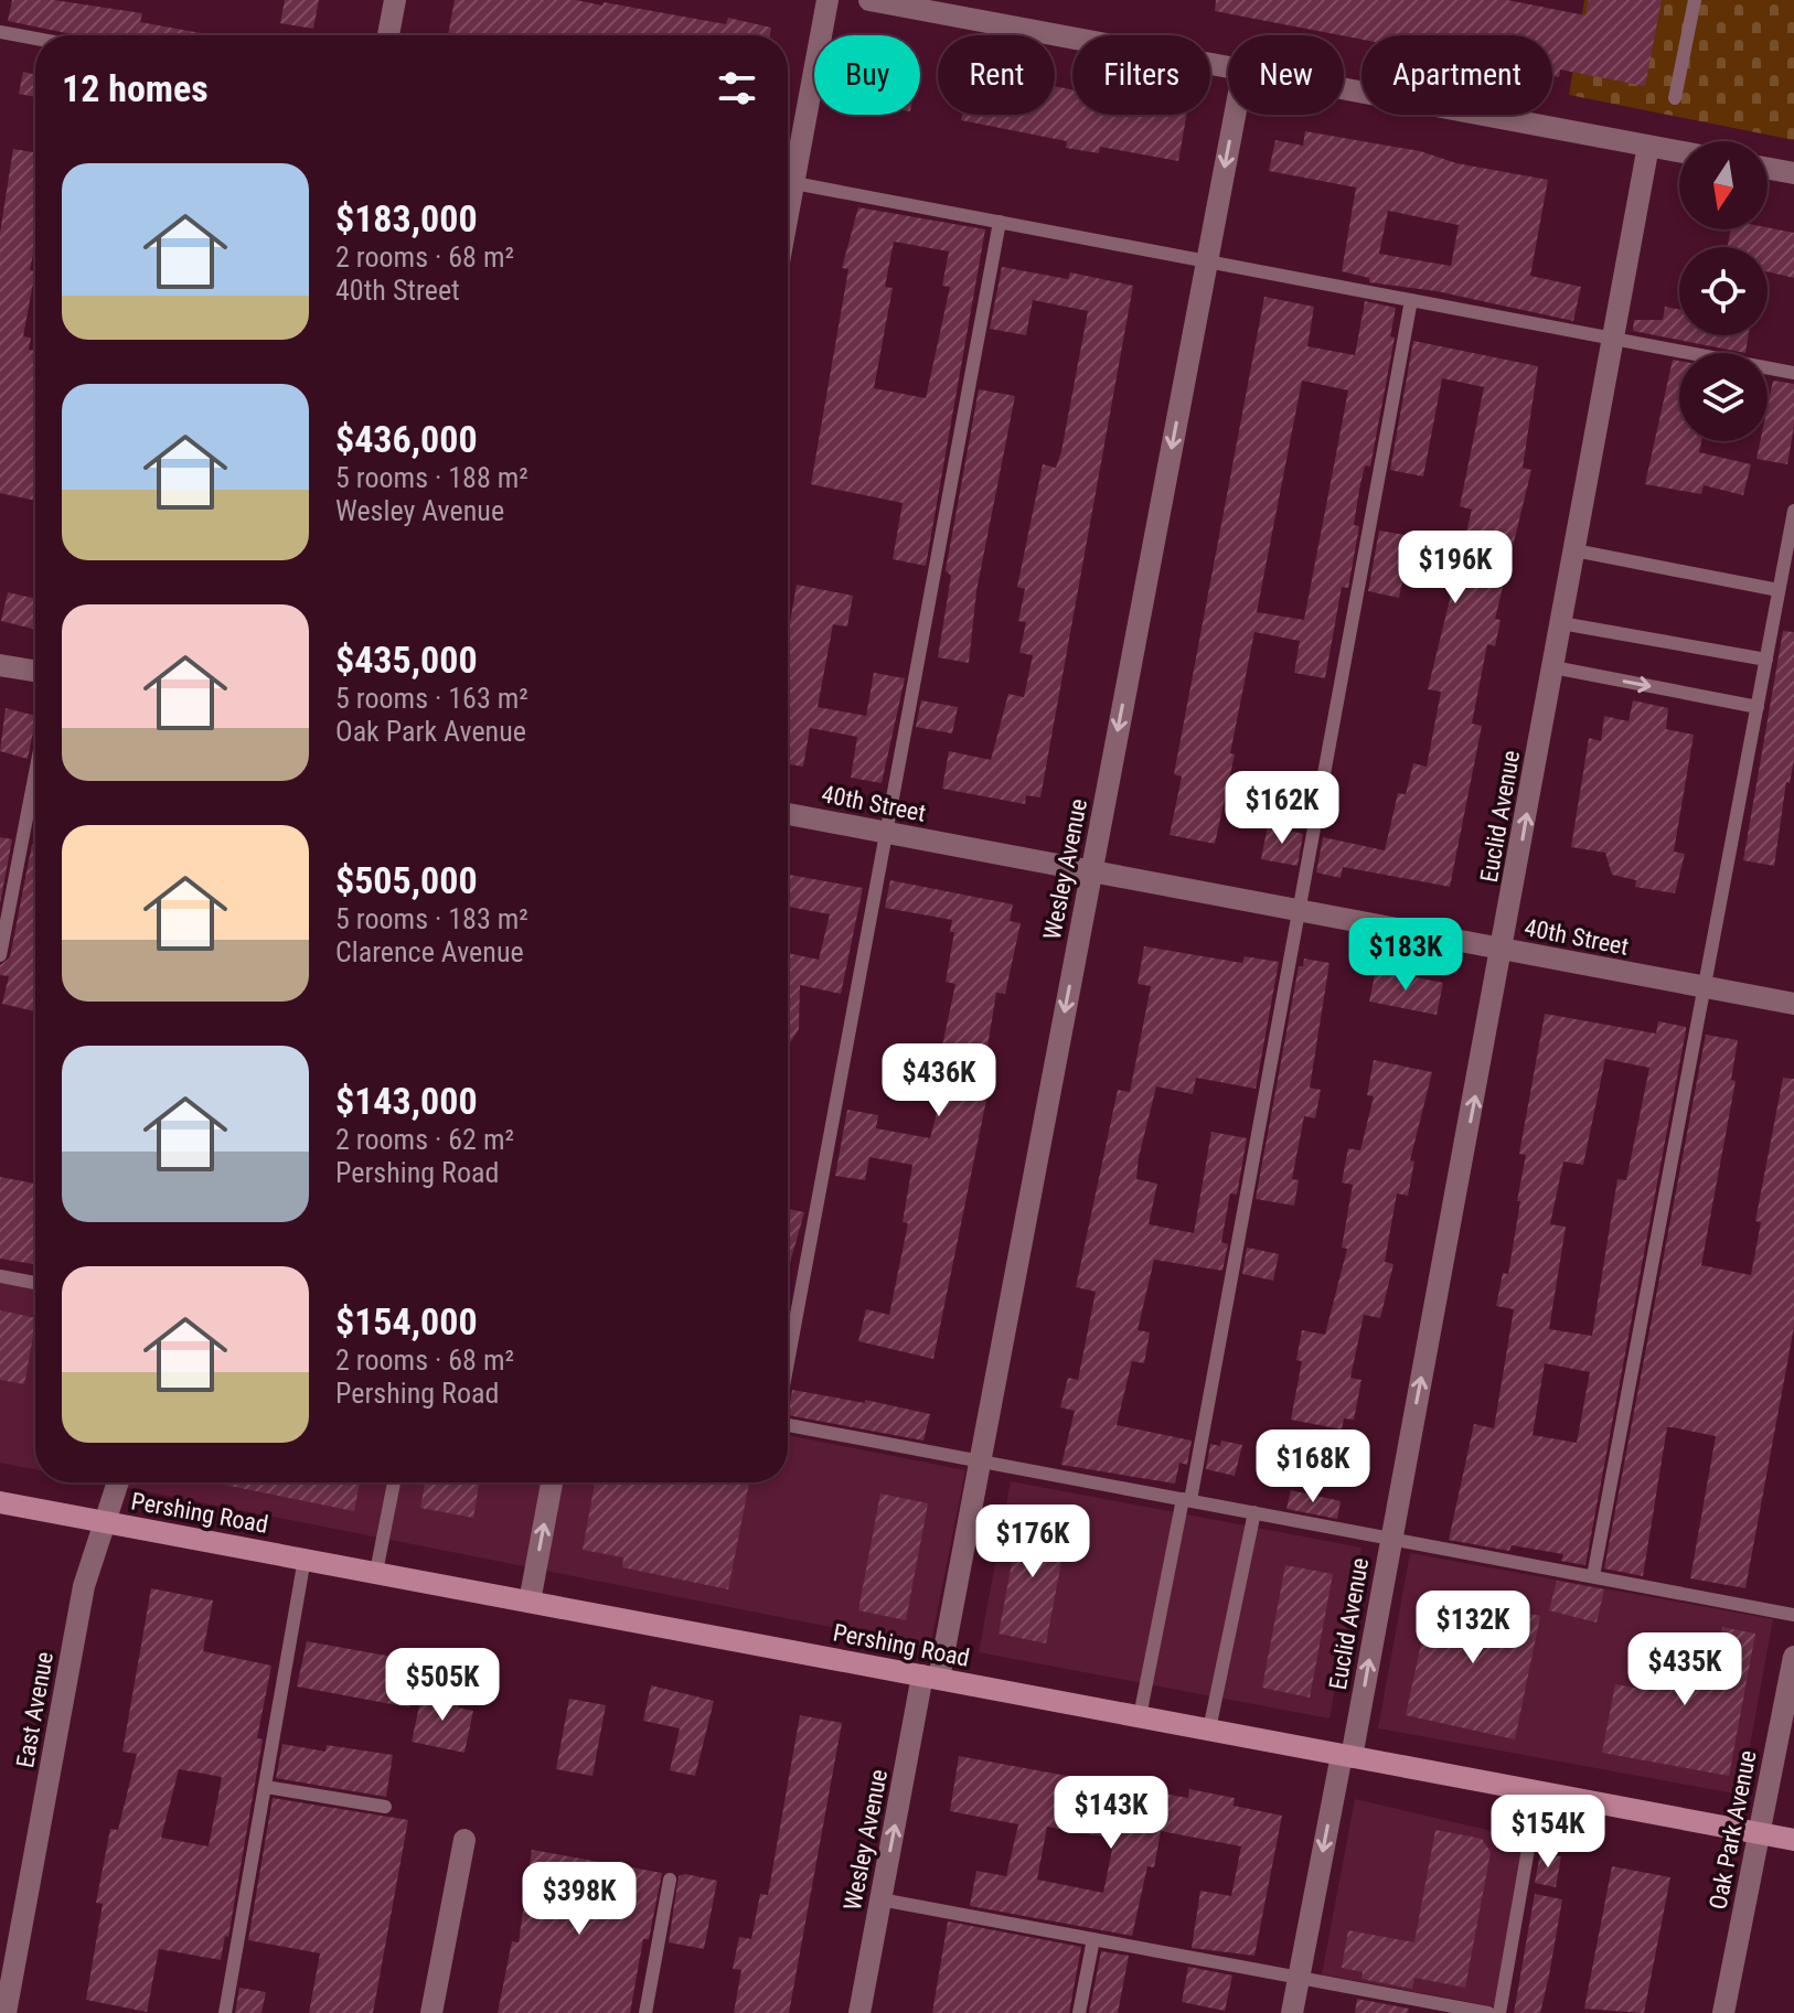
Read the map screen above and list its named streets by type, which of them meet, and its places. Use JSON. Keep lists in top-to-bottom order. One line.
{"streets":{"main road":["Pershing Road"],"street":["40th Street","Euclid Avenue","Wesley Avenue","East Avenue","Oak Park Avenue"]},"crossings":[["40th Street","Euclid Avenue"],["40th Street","Wesley Avenue"],["Euclid Avenue","Pershing Road"],["Wesley Avenue","Pershing Road"],["Pershing Road","East Avenue"],["Pershing Road","Oak Park Avenue"]],"north":"bottom","page":{"chip":["Buy","Rent","Filters","New","Apartment"],"heading":"12 homes","list":[{"name":"$183,000","note":"2 rooms · 68 m² · 40th Street"},{"name":"$436,000","note":"5 rooms · 188 m² · Wesley Avenue"},{"name":"$435,000","note":"5 rooms · 163 m² · Oak Park Avenue"},{"name":"$505,000","note":"5 rooms · 183 m² · Clarence Avenue"},{"name":"$143,000","note":"2 rooms · 62 m² · Pershing Road"},{"name":"$154,000","note":"2 rooms · 68 m² · Pershing Road"}],"price":["$196K","$162K","$183K","$436K","$168K","$176K","$132K","$435K","$505K","$143K","$154K","$398K"]}}
